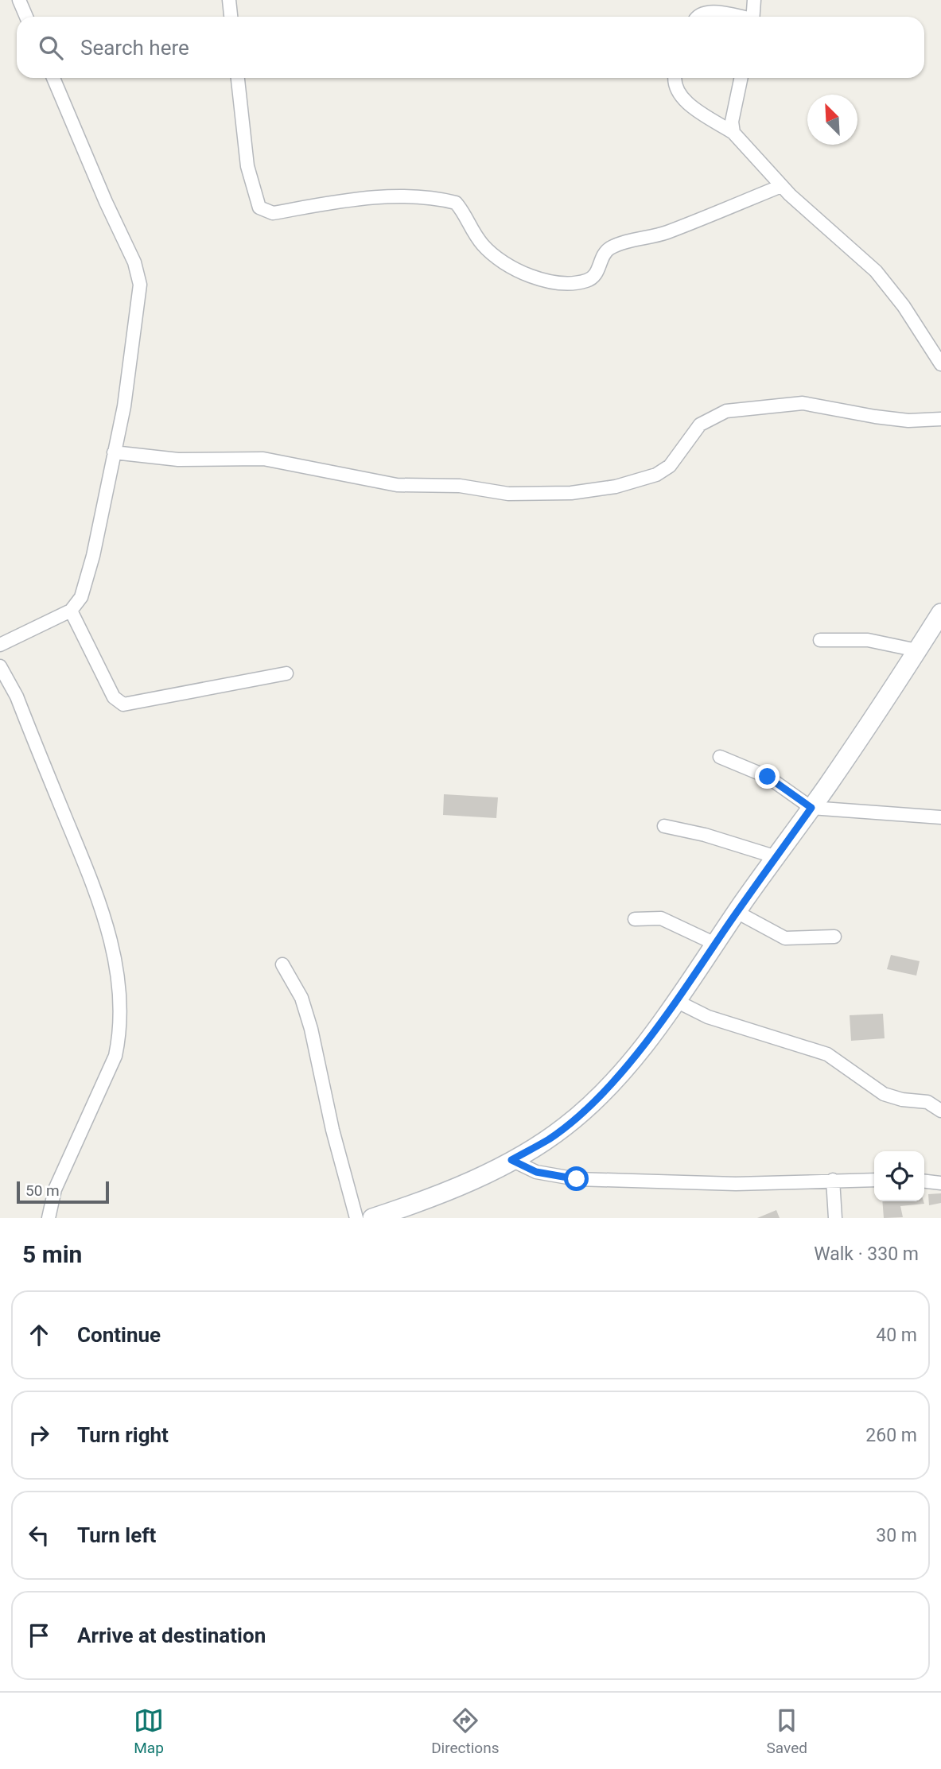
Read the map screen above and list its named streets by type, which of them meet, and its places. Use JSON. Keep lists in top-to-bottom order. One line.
{"scale_bar":"50 m","north":"top left","page":{"search":"Search here","scale":"50 m","heading":["5 min","Walk · 330 m"],"list":[["Continue","40 m"],["Turn right","260 m"],["Turn left","30 m"],"Arrive at destination"],"nav":["Map","Directions","Saved"]}}
